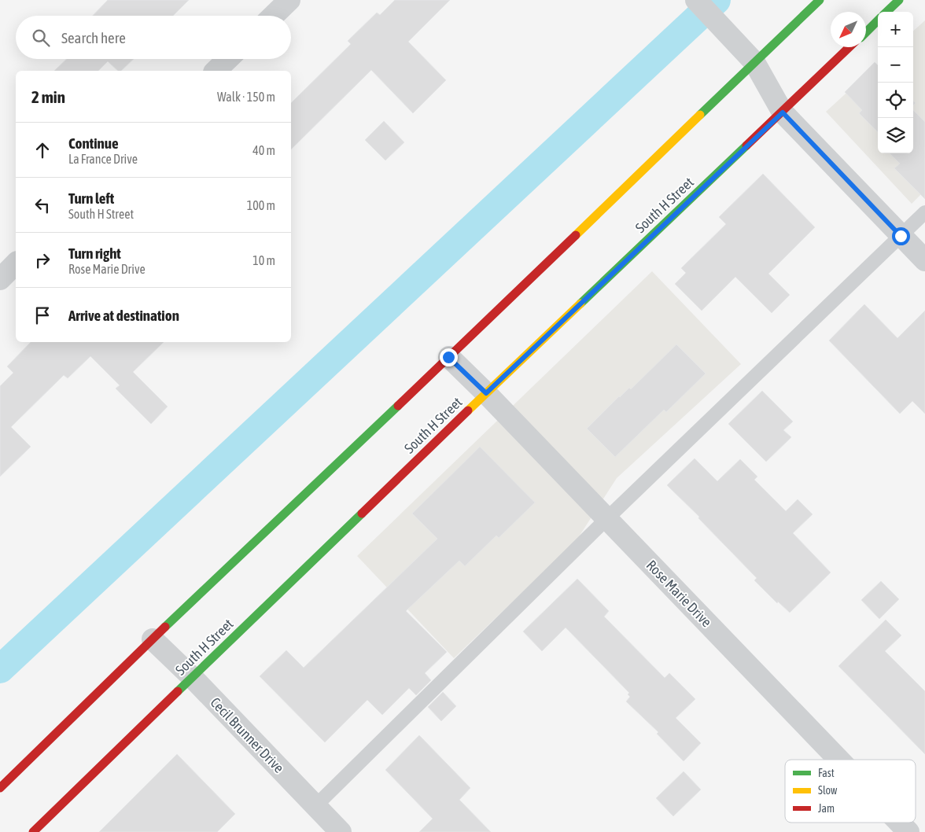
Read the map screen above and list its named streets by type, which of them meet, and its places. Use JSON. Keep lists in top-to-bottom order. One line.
{"streets":{"street":["South H Street","Rose Marie Drive","Cecil Brunner Drive"]},"crossings":[["South H Street","Rose Marie Drive"],["South H Street","Cecil Brunner Drive"]],"legend":["Fast","Slow","Jam"],"north":"bottom left","page":{"map_buttons":["+","−"],"search":"Search here","heading":["2 min","Walk · 150 m"],"list":[["Continue","La France Drive","40 m"],["Turn left","South H Street","100 m"],["Turn right","Rose Marie Drive","10 m"],"Arrive at destination"]}}
